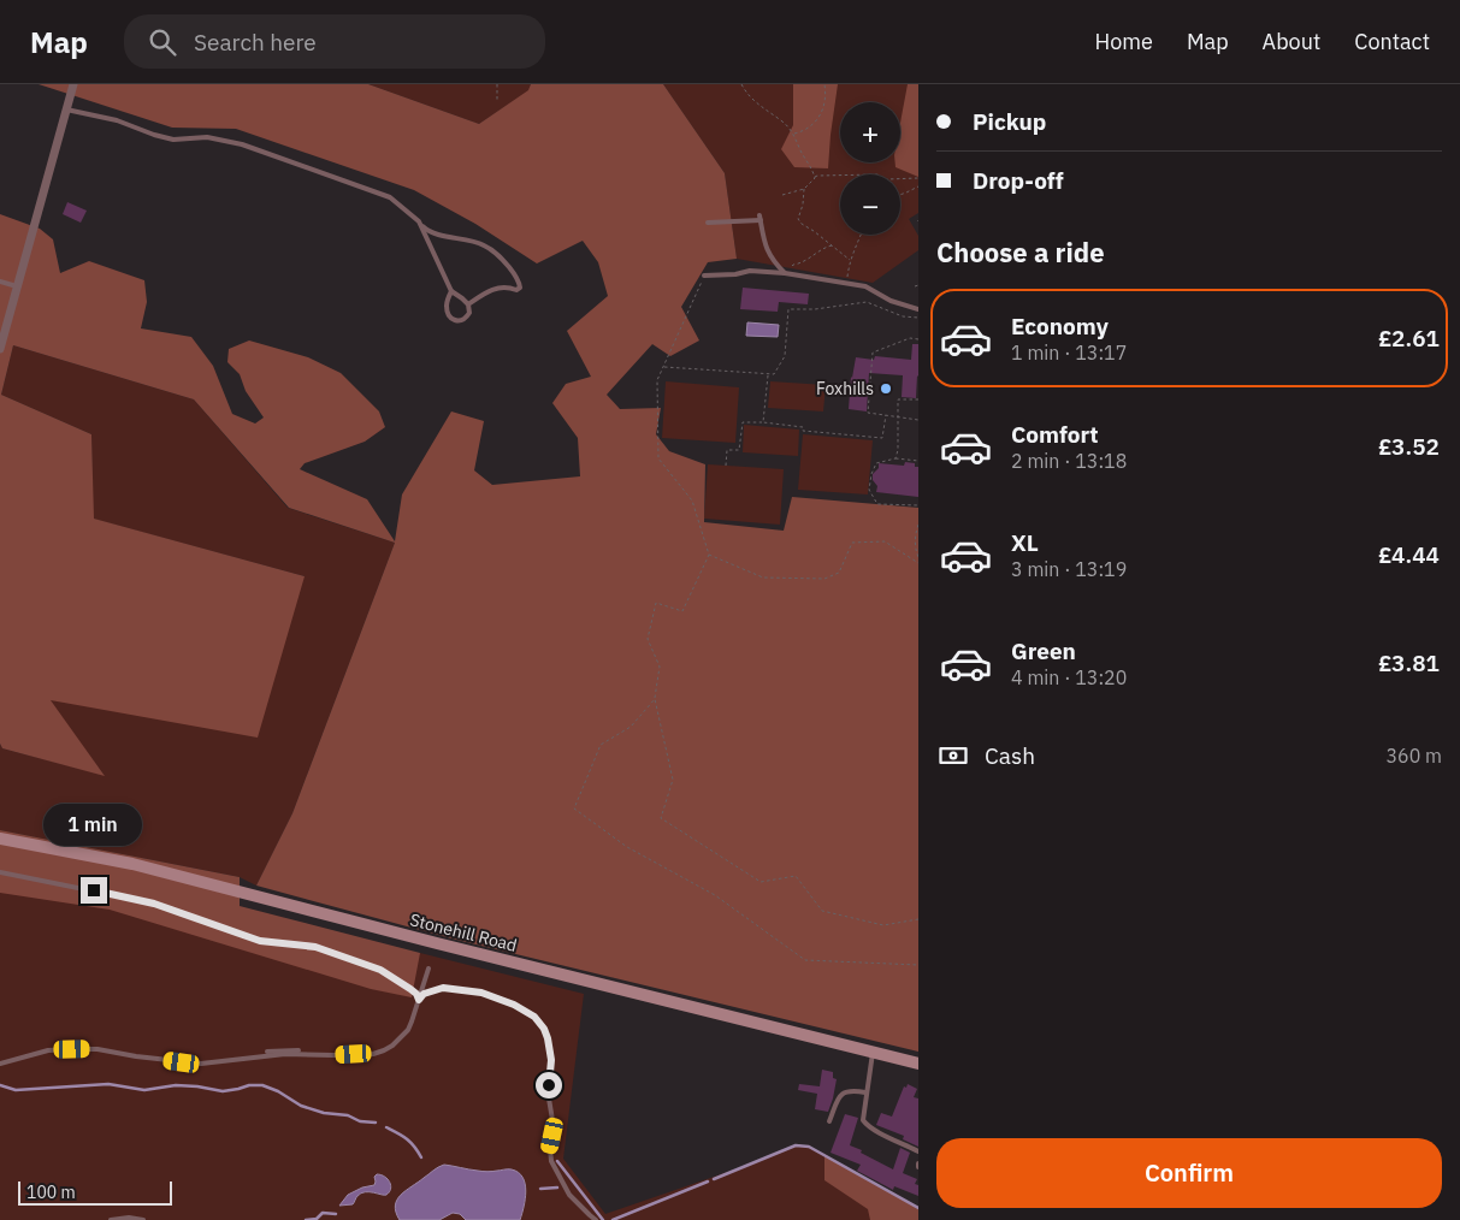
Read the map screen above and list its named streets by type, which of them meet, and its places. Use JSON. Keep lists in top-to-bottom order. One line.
{"streets":{"street":["Stonehill Road"]},"places":["Foxhills"],"scale_bar":"100 m","page":{"header":"Map","search":"Search here","nav":["Home","Map","About","Contact"],"banner":["Pickup","Drop-off"],"map_buttons":["+","−"],"heading":"Choose a ride","list":[{"name":"Economy","note":"1 min · 13:17","value":"£2.61"},{"name":"Comfort","note":"2 min · 13:18","value":"£3.52"},{"name":"XL","note":"3 min · 13:19","value":"£4.44"},{"name":"Green","note":"4 min · 13:20","value":"£3.81"}],"pay":["Cash","360 m"],"bubble":"1 min","buttons":"Confirm","scale":"100 m"}}
